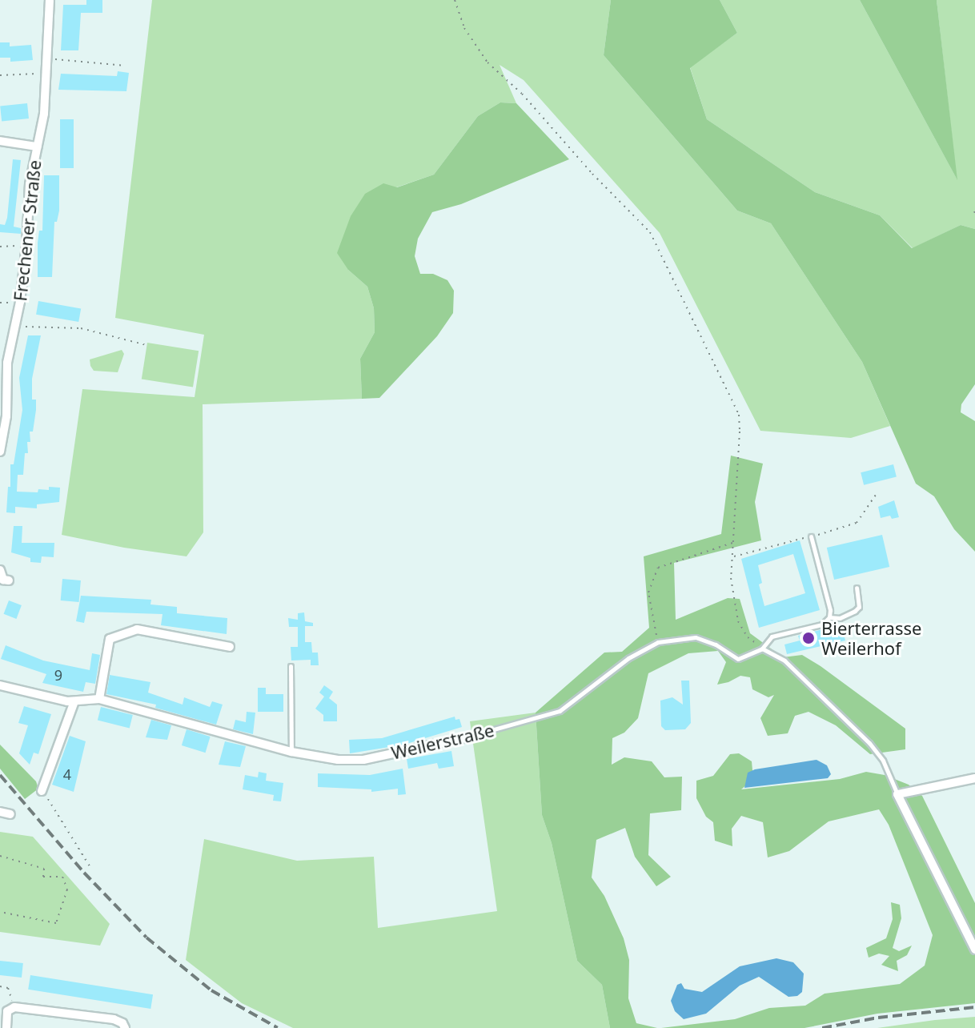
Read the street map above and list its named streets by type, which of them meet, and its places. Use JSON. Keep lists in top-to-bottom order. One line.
{"streets":{"street":["Frechener Straße","Weilerstraße"]},"places":["Bierterrasse Weilerhof"],"house_numbers":["9","4"]}
